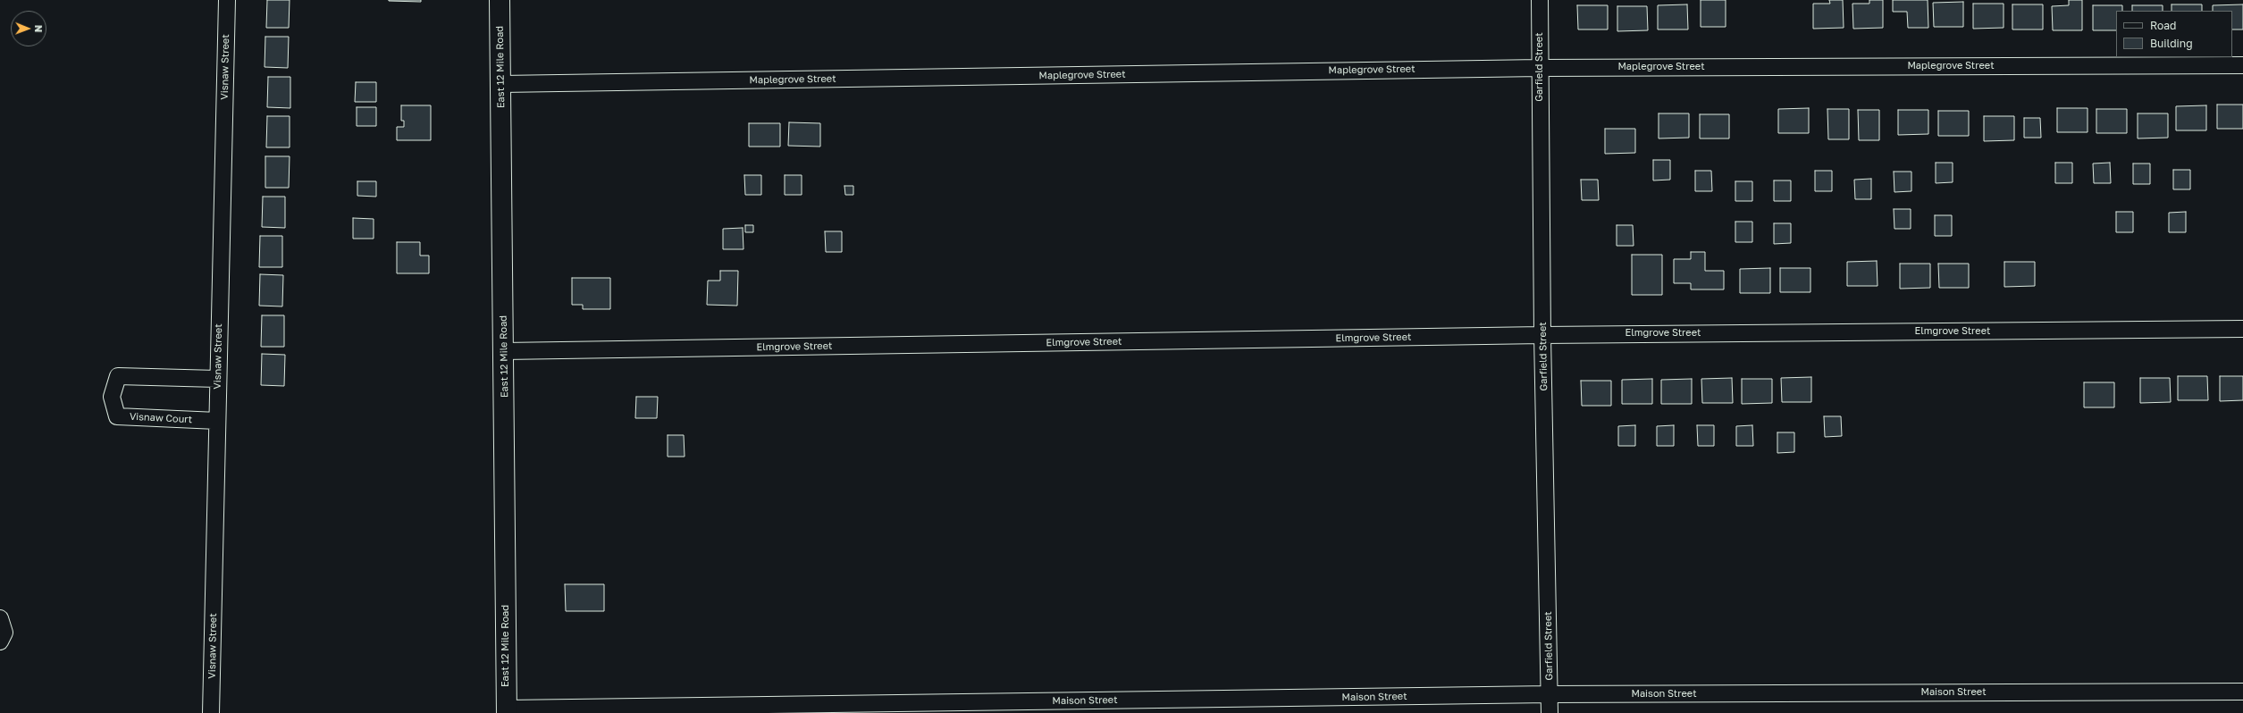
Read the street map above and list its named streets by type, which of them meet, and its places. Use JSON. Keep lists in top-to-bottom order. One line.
{"streets":{"main road":["East 12 Mile Road"],"street":["Maplegrove Street","Visnaw Street","Garfield Street","Elmgrove Street","Visnaw Court","Maison Street"]},"crossings":[["Maplegrove Street","East 12 Mile Road"],["Maplegrove Street","Garfield Street"],["Visnaw Street","Visnaw Court"],["East 12 Mile Road","Elmgrove Street"],["East 12 Mile Road","Maison Street"],["Garfield Street","Elmgrove Street"],["Garfield Street","Maison Street"]],"legend":["Road","Building"],"north":"right"}
